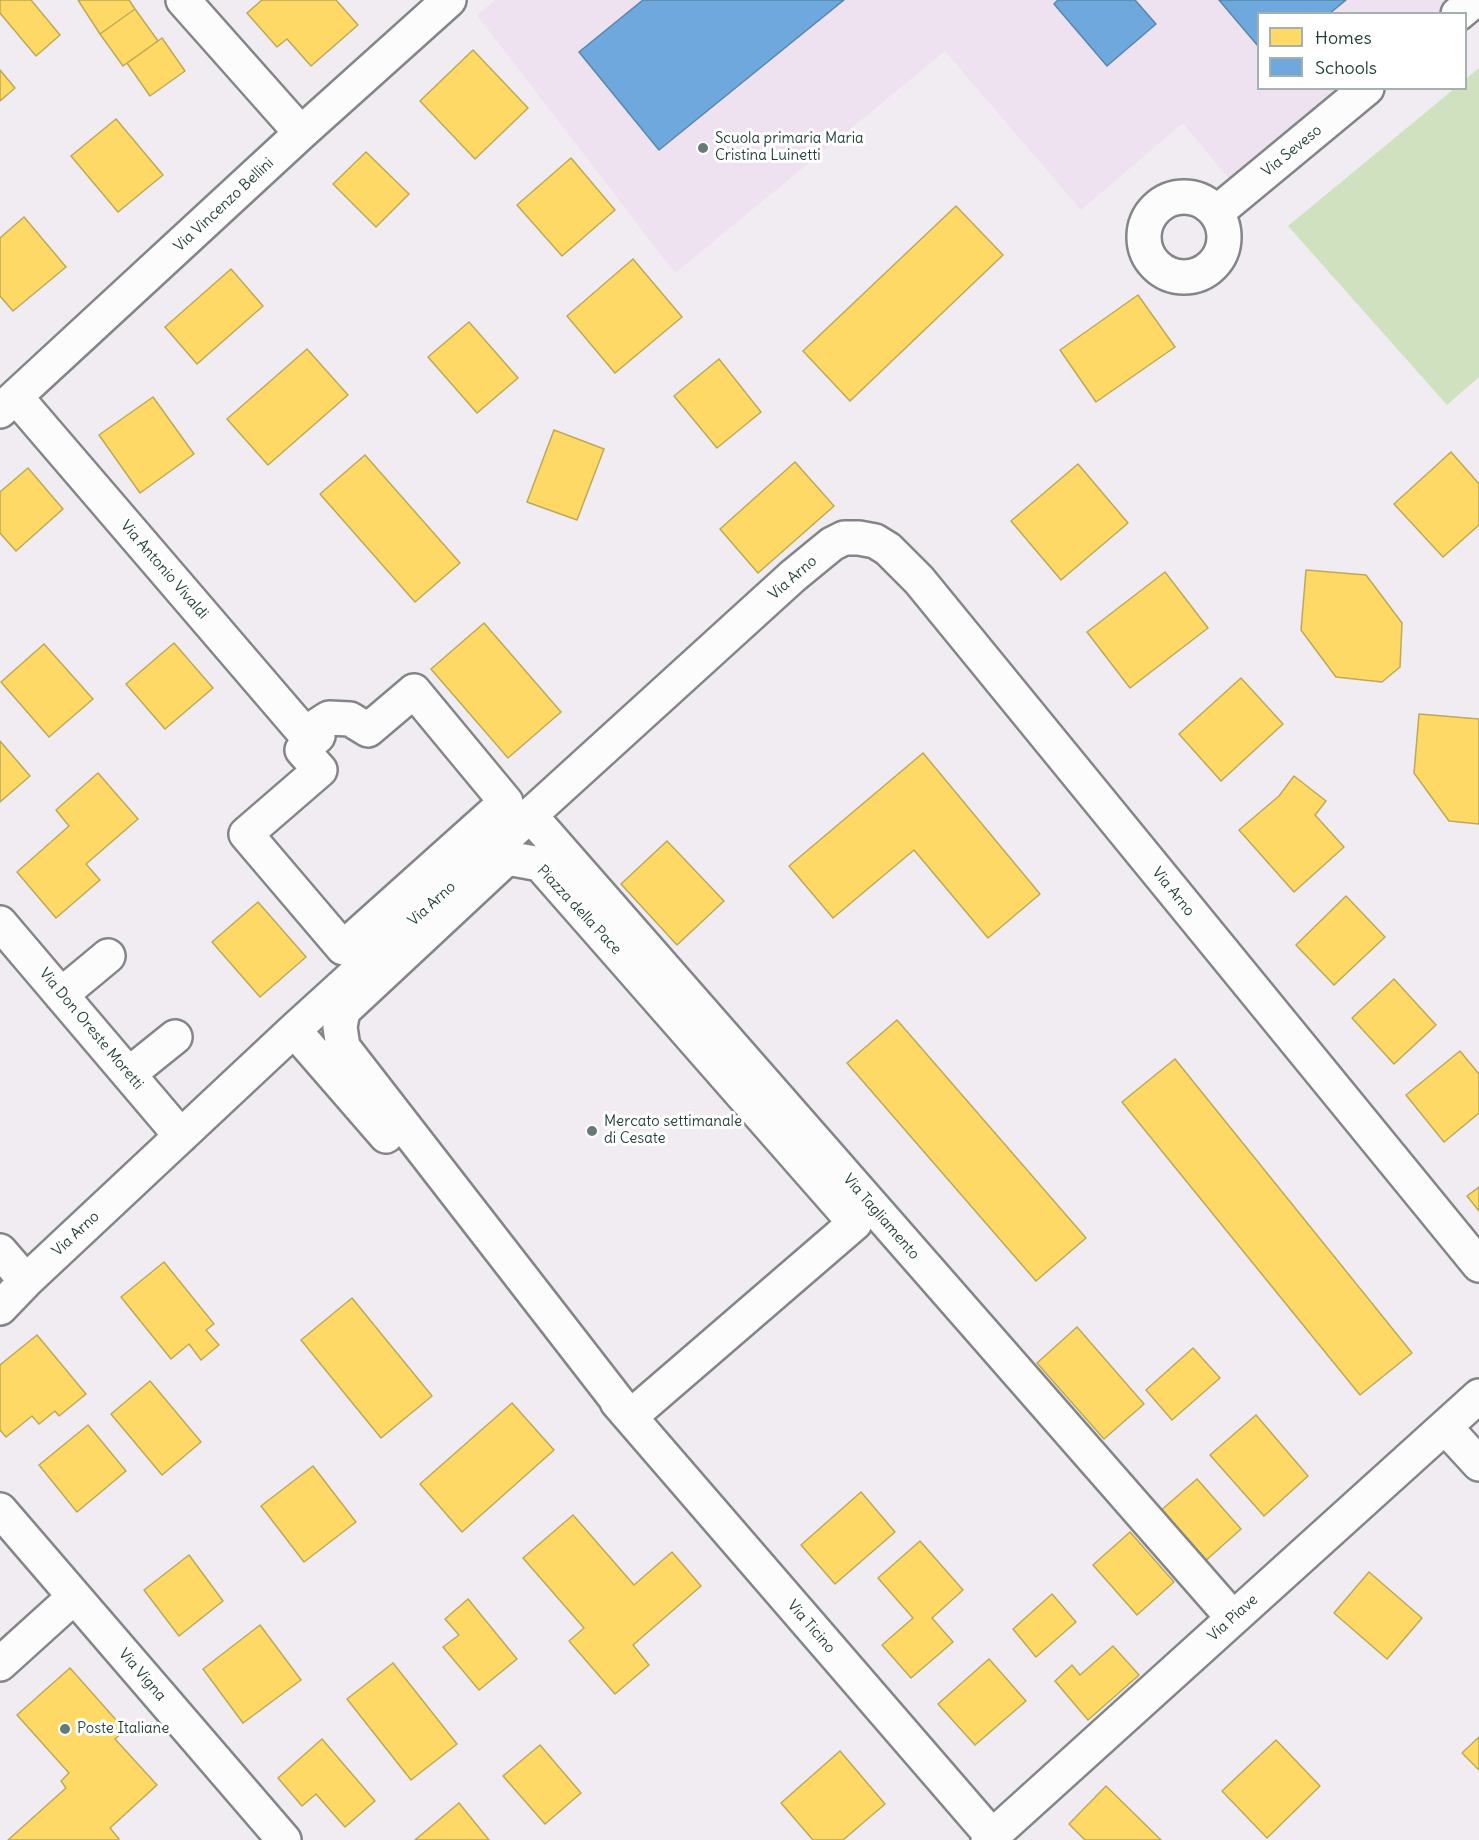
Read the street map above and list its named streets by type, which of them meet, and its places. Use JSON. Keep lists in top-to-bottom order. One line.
{"streets":{"street":["Via Seveso","Via Vincenzo Bellini","Via Antonio Vivaldi","Via Arno","Piazza della Pace","Via Don Oreste Moretti","Via Tagliamento","Via Piave","Via Ticino","Via Vigna"]},"crossings":[["Via Vincenzo Bellini","Via Antonio Vivaldi"],["Via Arno","Via Don Oreste Moretti"],["Via Arno","Via Tagliamento"],["Piazza della Pace","Via Ticino"],["Via Tagliamento","Via Piave"],["Via Piave","Via Ticino"]],"places":["Scuola primaria Maria Cristina Luinetti","Mercato settimanale di Cesate","Poste Italiane"],"legend":["Homes","Schools"]}
